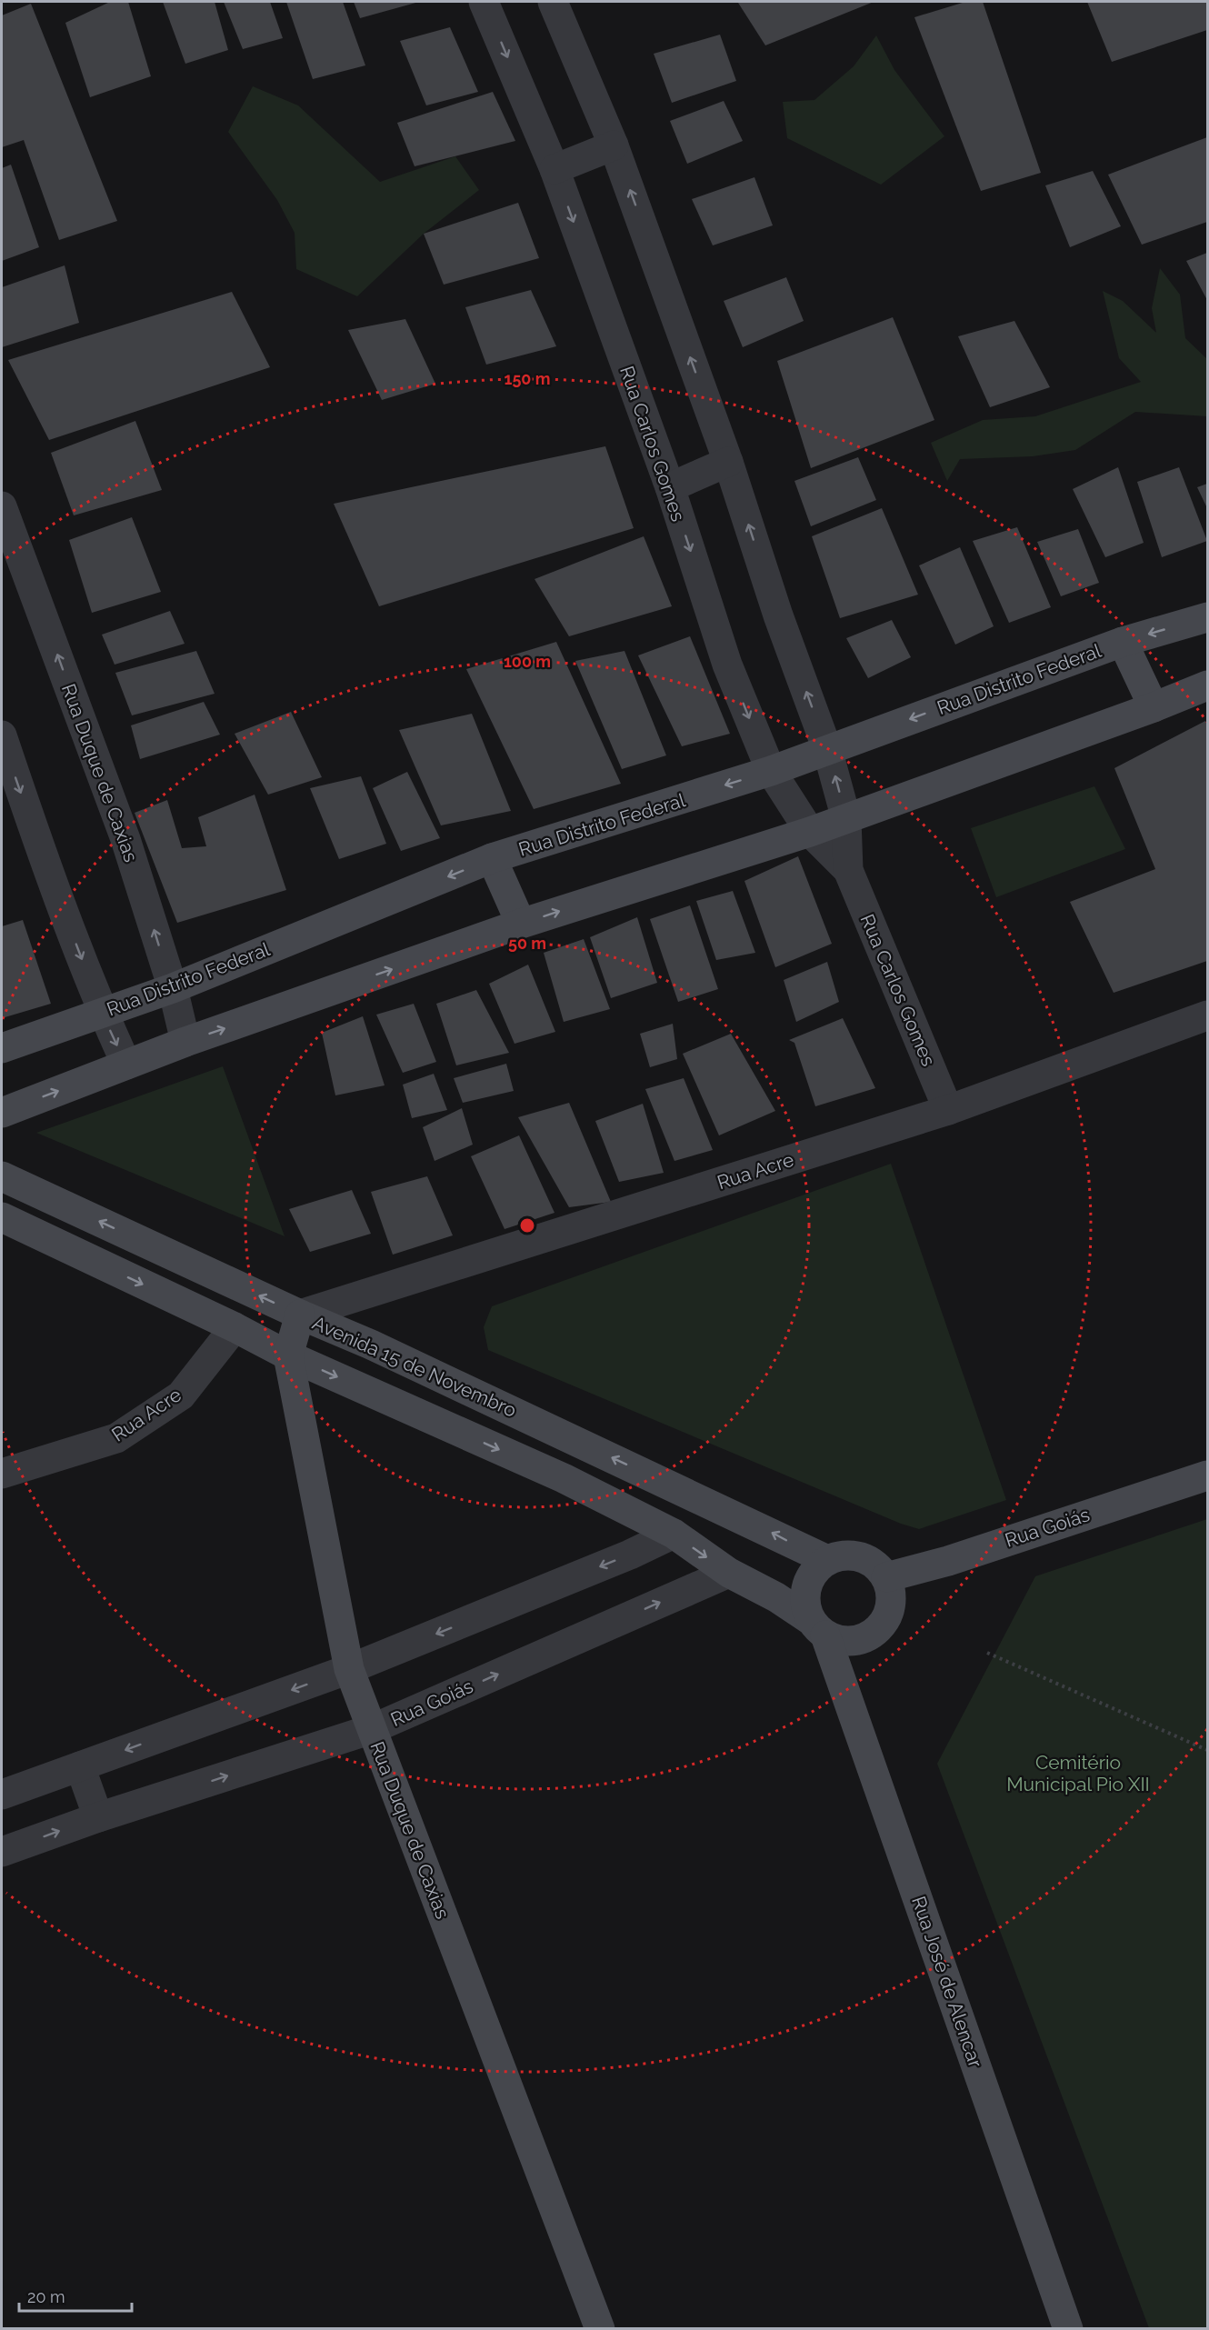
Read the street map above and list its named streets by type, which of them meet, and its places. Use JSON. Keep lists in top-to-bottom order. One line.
{"streets":{"street":["Rua Carlos Gomes","Rua Distrito Federal","Rua Duque de Caxias","Rua Acre","Avenida 15 de Novembro","Rua Goiás","Rua José de Alencar"]},"crossings":[["Rua Carlos Gomes","Rua Distrito Federal"],["Rua Carlos Gomes","Rua Acre"],["Rua Distrito Federal","Rua Duque de Caxias"],["Rua Duque de Caxias","Rua Acre"],["Rua Duque de Caxias","Avenida 15 de Novembro"],["Rua Duque de Caxias","Rua Goiás"],["Rua Acre","Avenida 15 de Novembro"],["Avenida 15 de Novembro","Rua Goiás"],["Avenida 15 de Novembro","Rua José de Alencar"],["Rua Goiás","Rua José de Alencar"]],"parks":["Cemitério Municipal Pio XII"],"scale_bar":"20 m","rings":["150 m","100 m","50 m"]}
